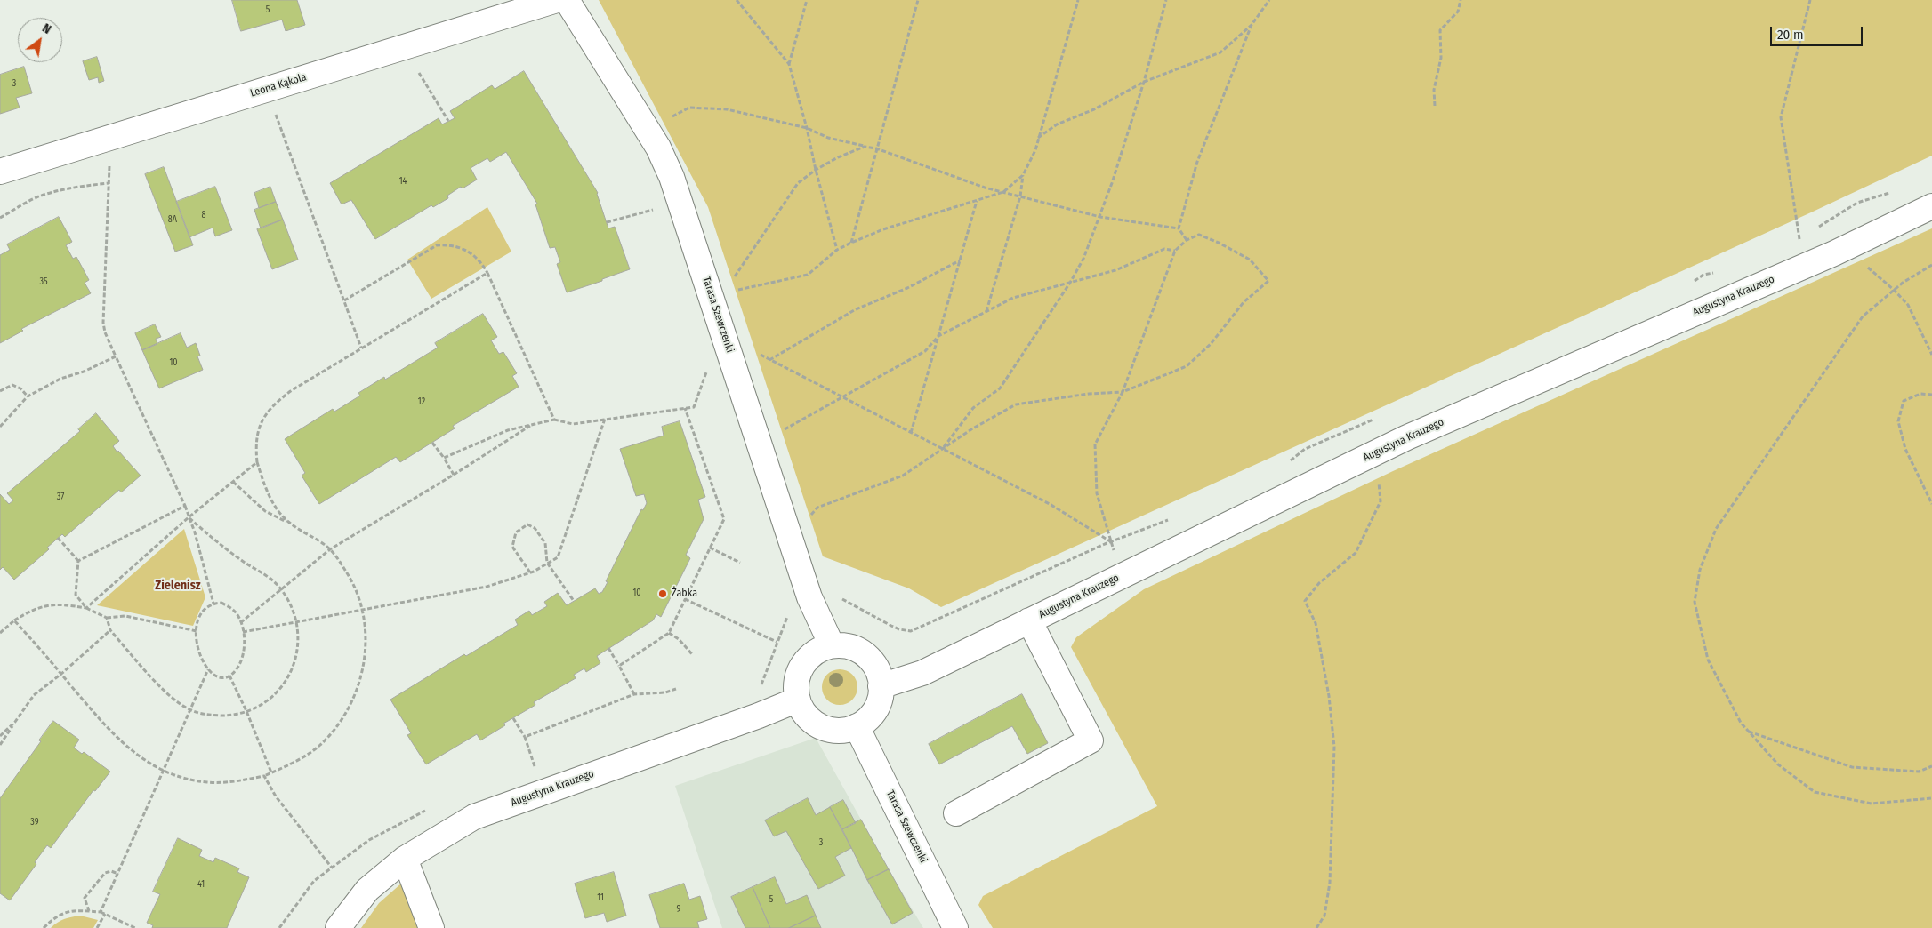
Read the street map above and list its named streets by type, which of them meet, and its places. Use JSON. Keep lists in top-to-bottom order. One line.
{"streets":{"street":["Leona Kąkola","Augustyna Krauzego","Tarasa Szewczenki"]},"crossings":[["Augustyna Krauzego","Tarasa Szewczenki"]],"districts":["Zielenisz"],"places":["Żabka"],"house_numbers":["5","3","14","8","8A","35","10","12","37","10","39","3","41","11","5","9"],"scale_bar":"20 m","north":"top right"}
